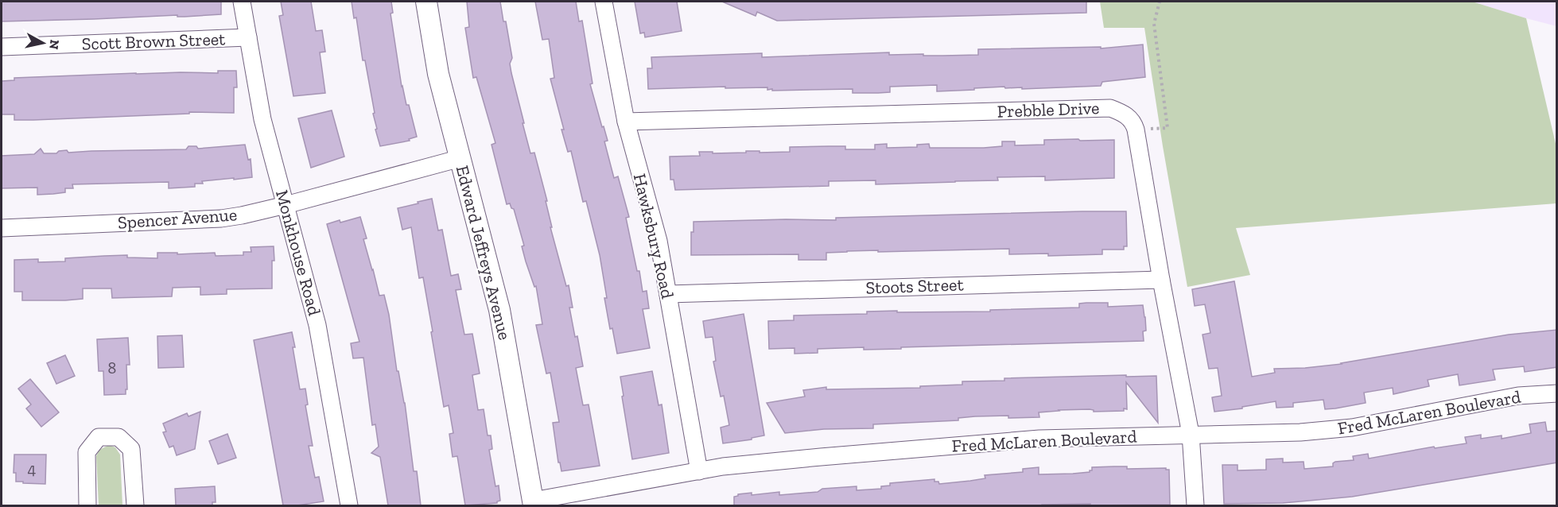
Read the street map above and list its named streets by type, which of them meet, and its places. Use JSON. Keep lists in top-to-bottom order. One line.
{"streets":{"street":["Scott Brown Street","Prebble Drive","Spencer Avenue","Hawksbury Road","Monkhouse Road","Edward Jeffreys Avenue","Stoots Street","Fred McLaren Boulevard"]},"crossings":[["Scott Brown Street","Monkhouse Road"],["Prebble Drive","Hawksbury Road"],["Prebble Drive","Stoots Street"],["Prebble Drive","Fred McLaren Boulevard"],["Spencer Avenue","Monkhouse Road"],["Spencer Avenue","Edward Jeffreys Avenue"],["Hawksbury Road","Stoots Street"],["Hawksbury Road","Fred McLaren Boulevard"],["Edward Jeffreys Avenue","Fred McLaren Boulevard"]],"house_numbers":["8","4"],"north":"right"}
